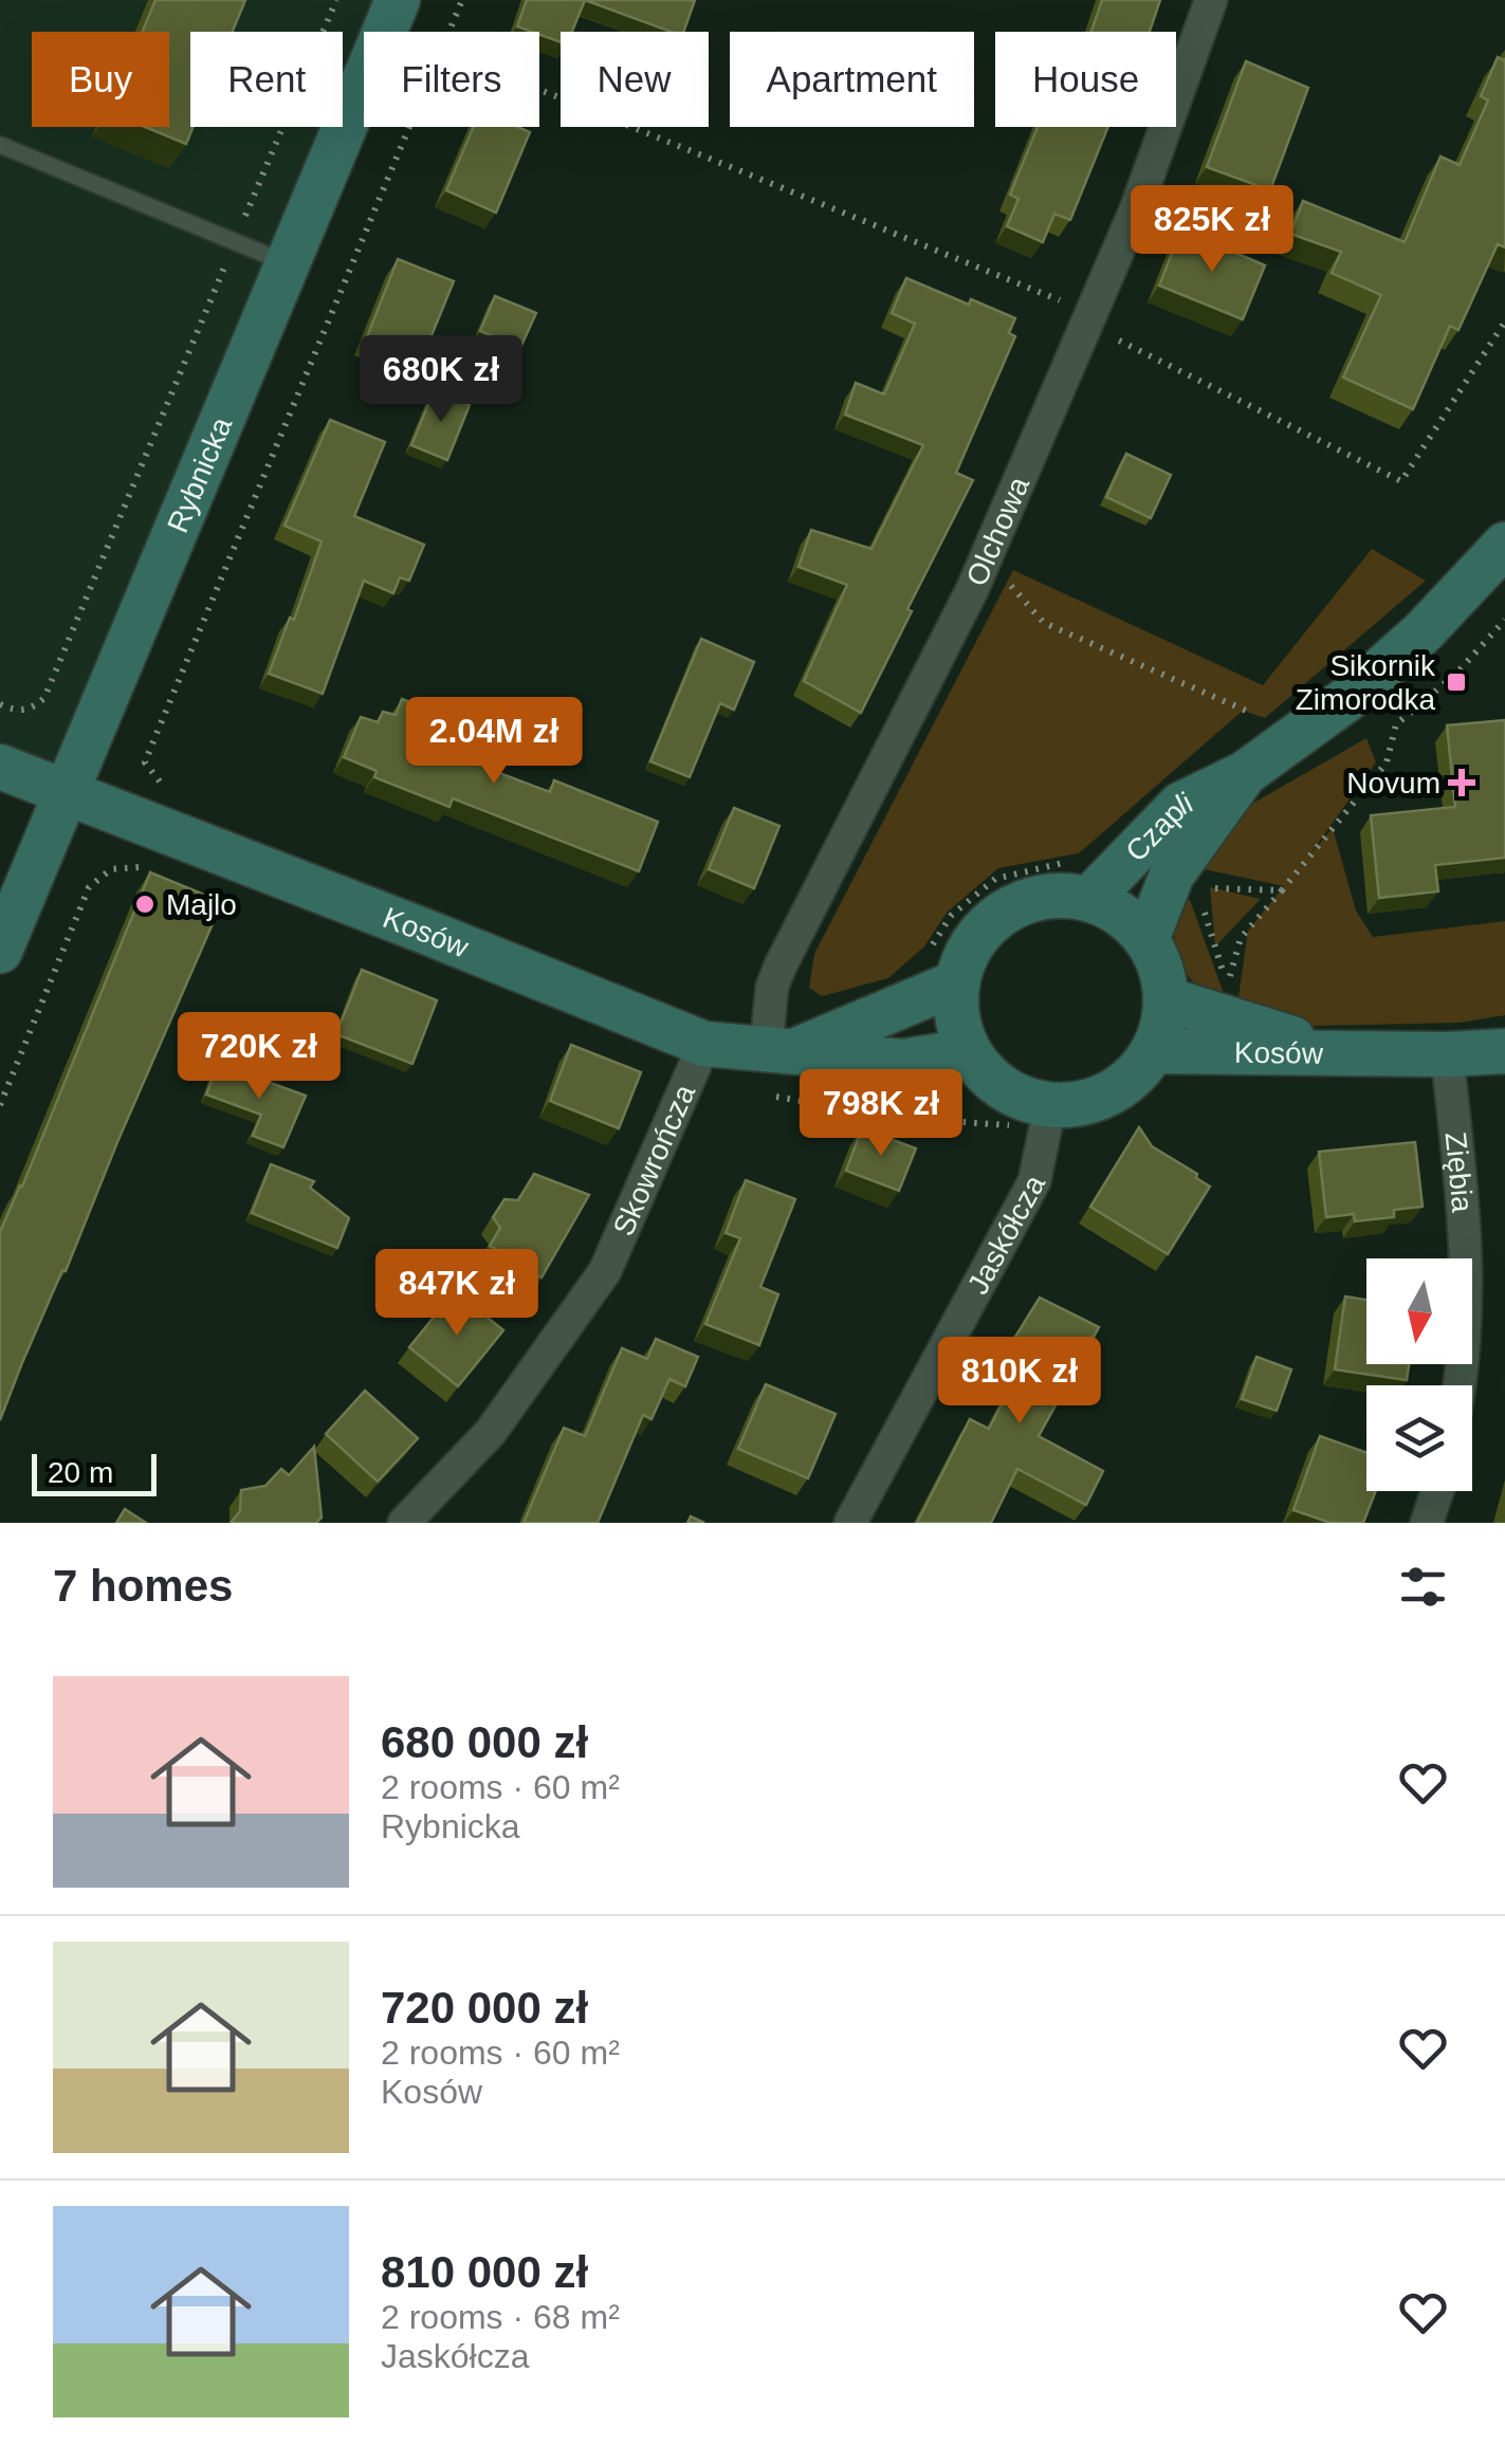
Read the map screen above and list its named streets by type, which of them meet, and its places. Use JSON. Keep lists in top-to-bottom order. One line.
{"streets":{"street":["Rybnicka","Olchowa","Czapli","Kosów","Skowrończa","Ziębia","Jaskółcza"]},"crossings":[["Rybnicka","Kosów"],["Olchowa","Kosów"],["Czapli","Kosów"],["Czapli","Jaskółcza"],["Kosów","Skowrończa"],["Kosów","Ziębia"],["Kosów","Jaskółcza"]],"places":{"transit":["Sikornik Zimorodka"],"health":["Novum"],"other":["Majlo"]},"scale_bar":"20 m","north":"bottom","page":{"chip":["Buy","Rent","Filters","New","Apartment","House"],"price":["825K zł","680K zł","2.04M zł","720K zł","798K zł","847K zł","810K zł"],"scale":"20 m","heading":"7 homes","list":[{"name":"680 000 zł","note":"2 rooms · 60 m² · Rybnicka"},{"name":"720 000 zł","note":"2 rooms · 60 m² · Kosów"},{"name":"810 000 zł","note":"2 rooms · 68 m² · Jaskółcza"}]}}
